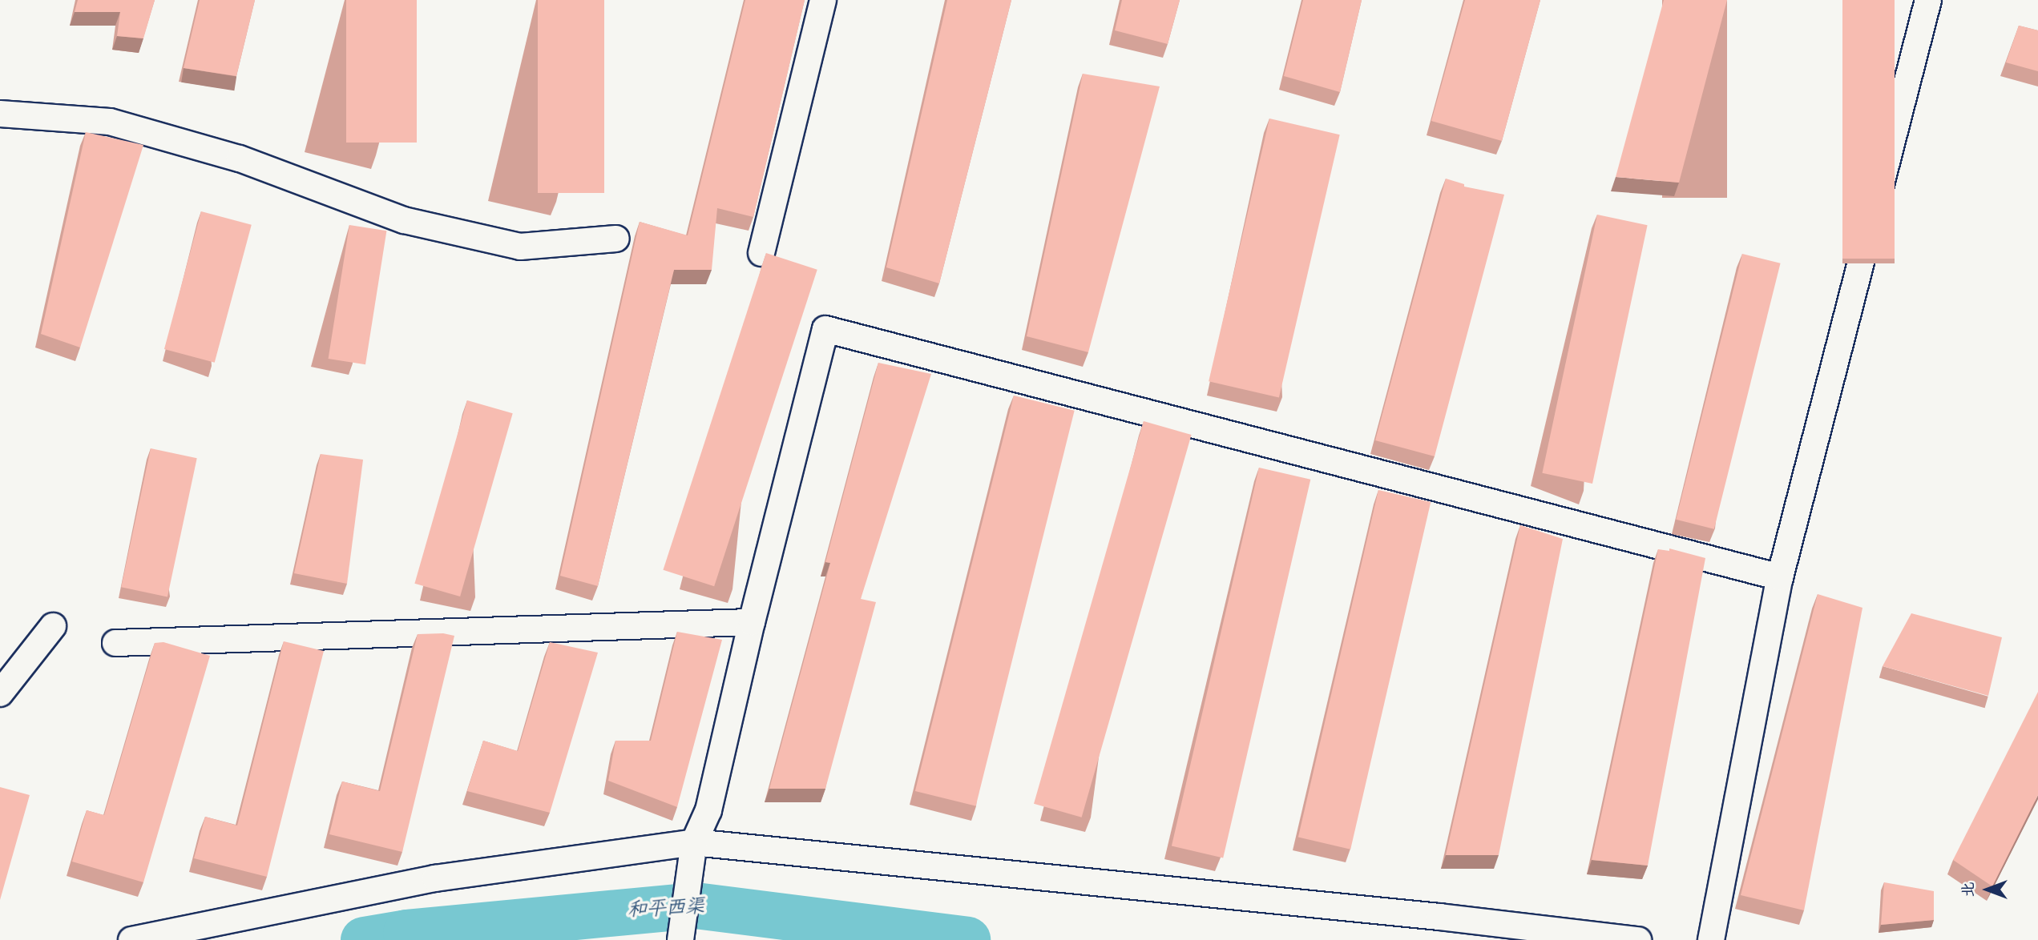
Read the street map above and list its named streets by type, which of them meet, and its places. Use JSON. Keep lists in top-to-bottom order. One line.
{"water":["和平西渠"],"north":"left"}
